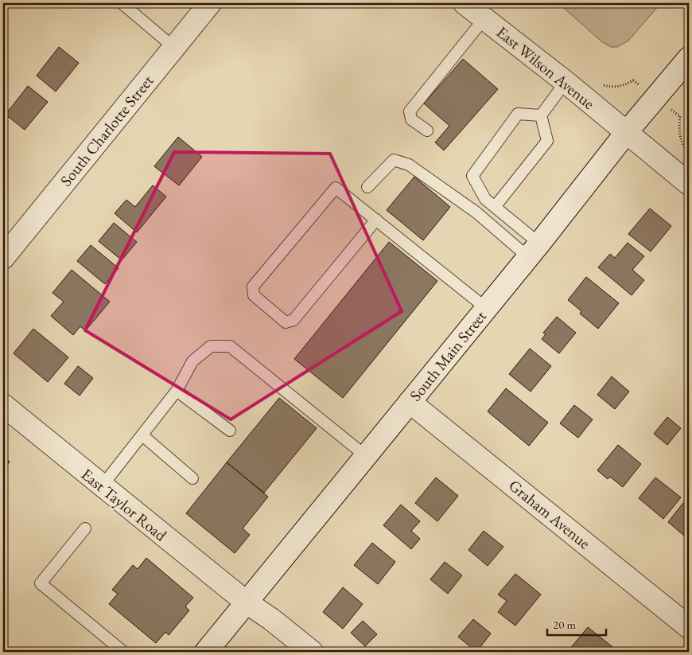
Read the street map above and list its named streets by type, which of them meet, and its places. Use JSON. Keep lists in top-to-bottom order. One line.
{"streets":{"street":["East Wilson Avenue","South Charlotte Street","South Main Street","East Taylor Road","Graham Avenue"]},"crossings":[["East Wilson Avenue","South Main Street"],["South Main Street","East Taylor Road"],["South Main Street","Graham Avenue"]],"scale_bar":"20 m"}
